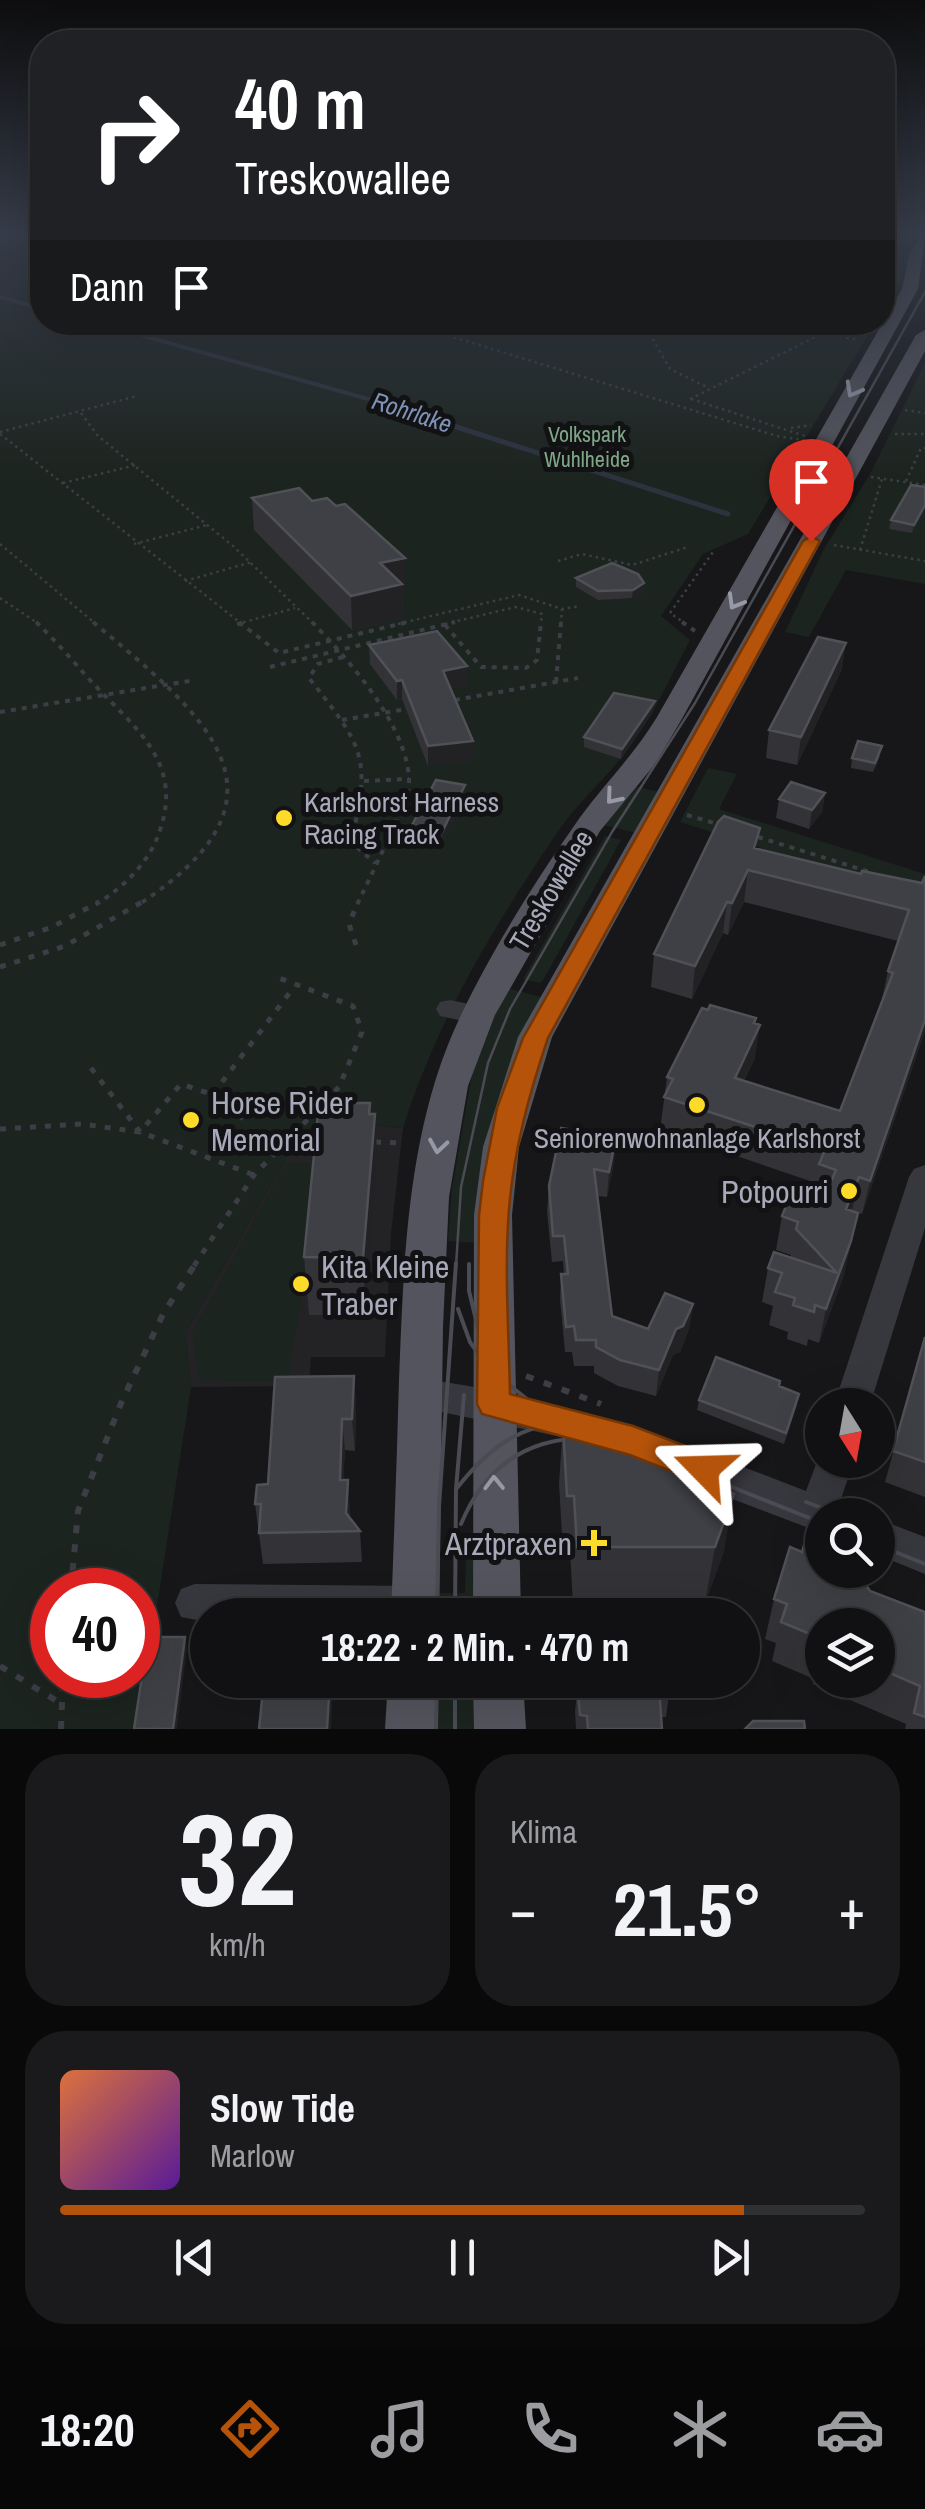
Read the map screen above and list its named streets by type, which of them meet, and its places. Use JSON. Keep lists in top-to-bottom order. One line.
{"streets":{"main road":["Treskowallee"]},"water":["Rohrlake"],"parks":["Volkspark Wuhlheide"],"places":{"other":["Karlshorst Harness Racing Track","Seniorenwohnanlage Karlshorst","Horse Rider Memorial","Potpourri","Kita Kleine Traber"],"health":["Arztpraxen"]},"north":"bottom","page":{"turn":["40 m","Treskowallee"],"then":"Dann","limit":"40","trip":"18:22 · 2 Min. · 470 m","tile":[["32","km/h"],"Klima"],"heat":["−","21.5°","+"],"song":["Slow Tide","Marlow"],"tabs":"18:20"}}
